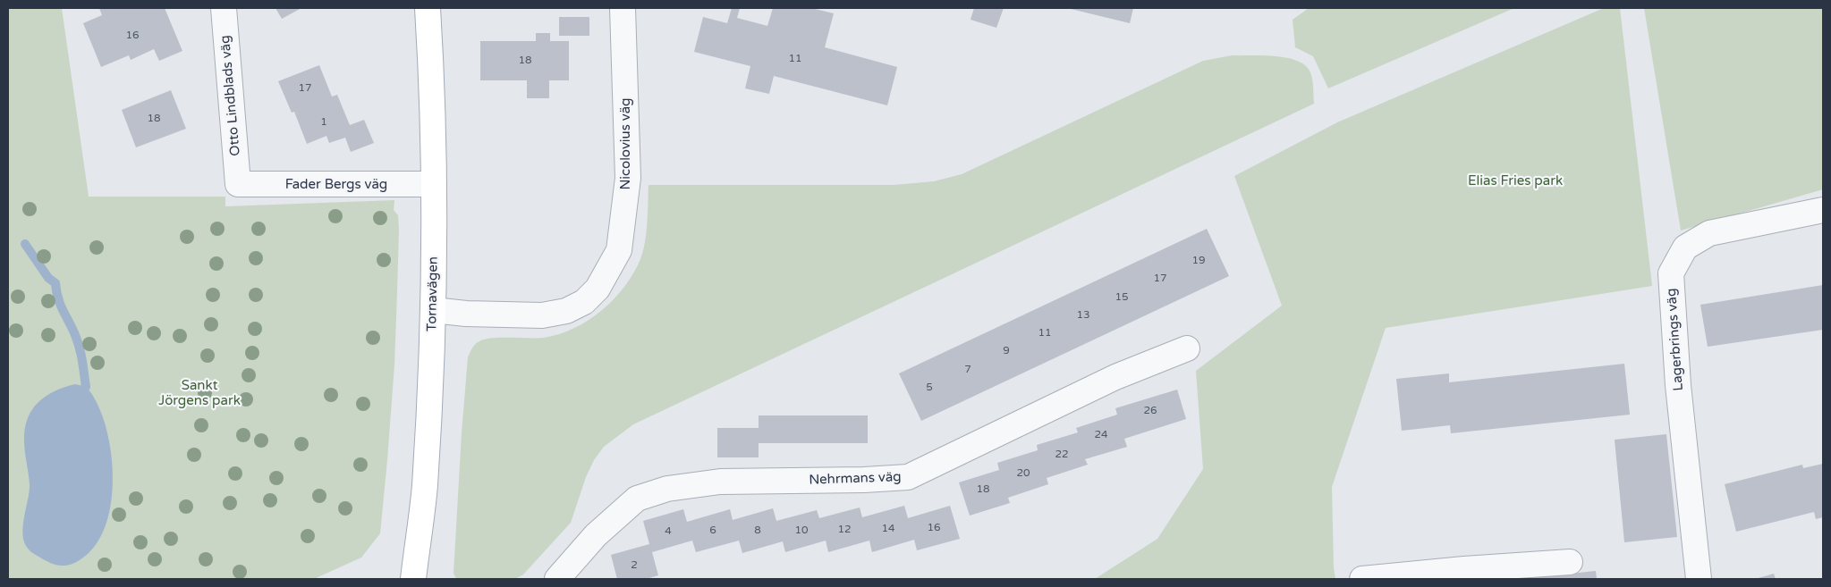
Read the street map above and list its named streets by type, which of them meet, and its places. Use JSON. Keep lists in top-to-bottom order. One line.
{"streets":{"main road":["Tornavägen"],"street":["Otto Lindblads väg","Nicolovius väg","Fader Bergs väg","Lagerbrings väg","Nehrmans väg"]},"crossings":[["Otto Lindblads väg","Fader Bergs väg"],["Nicolovius väg","Tornavägen"],["Fader Bergs väg","Tornavägen"]],"parks":["Elias Fries park","Sankt Jörgens park"],"house_numbers":["16","11","18","17","18","1","19","17","15","13","11","9","7","5","26","24","22","20","18","16","14","12","6","8","10","4","2"]}
